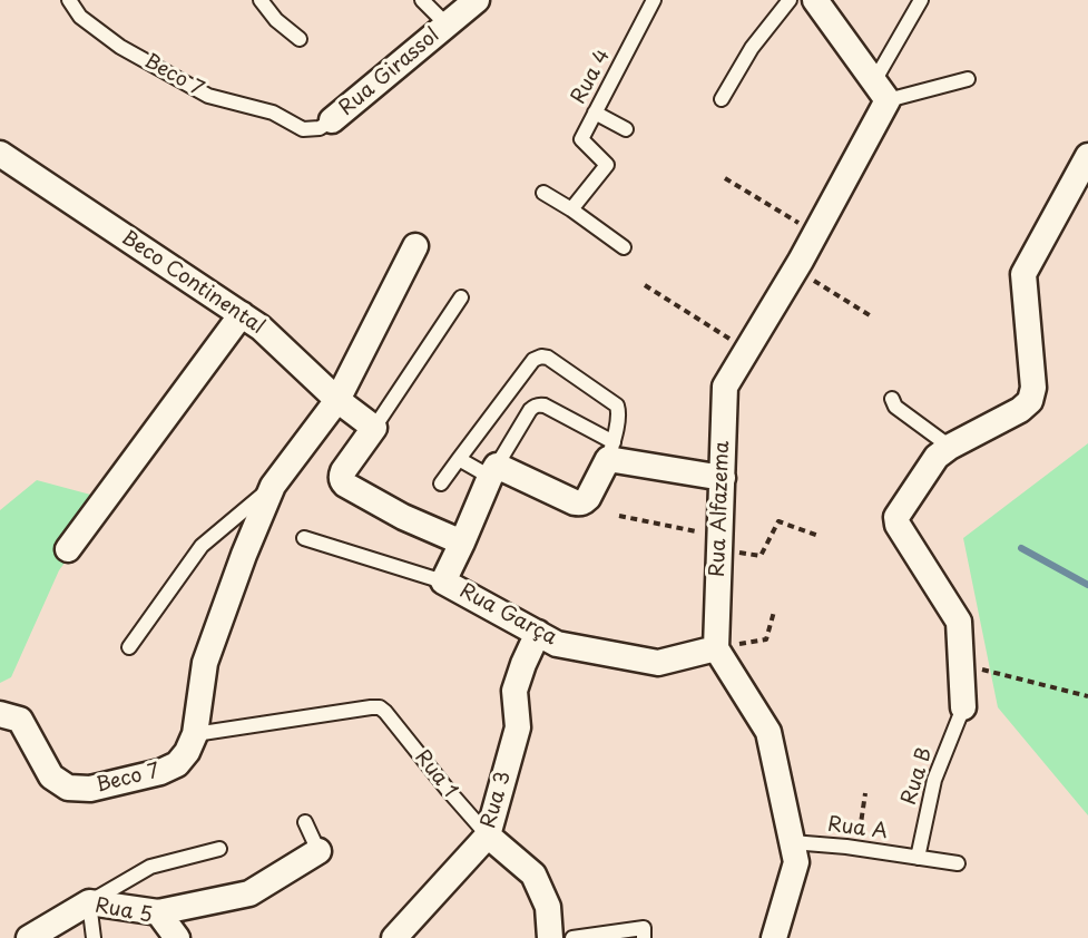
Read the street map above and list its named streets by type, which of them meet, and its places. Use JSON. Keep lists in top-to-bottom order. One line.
{"streets":{"street":["Rua Girassol","Beco 7","Beco Continental","Rua Alfazema","Rua Garça","Rua 1","Rua 3","Rua 5"],"lane":["Rua 4","Rua B","Rua A"]},"crossings":[["Rua Girassol","Beco 7"],["Beco 7","Rua 1"],["Rua Alfazema","Rua Garça"],["Rua Garça","Rua 3"],["Rua 1","Rua 3"],["Rua B","Rua A"]]}
